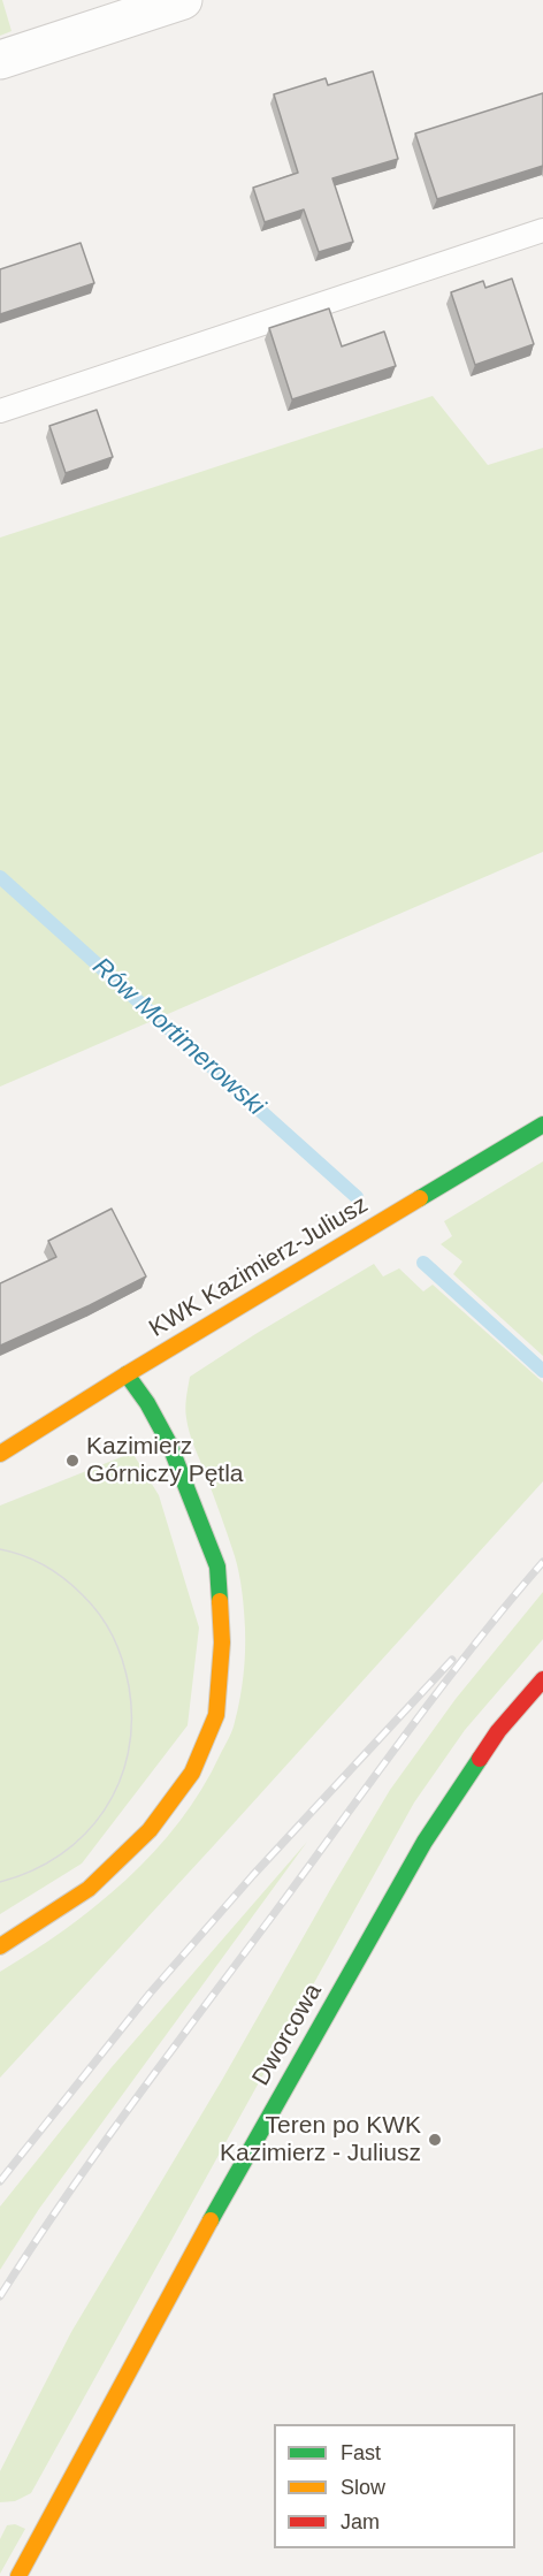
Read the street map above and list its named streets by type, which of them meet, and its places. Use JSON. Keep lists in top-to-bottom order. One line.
{"streets":{"street":["KWK Kazimierz-Juliusz","Dworcowa"]},"water":["Rów Mortimerowski"],"places":["Kazimierz Górniczy Pętla","Teren po KWK Kazimierz - Juliusz"],"legend":["Fast","Slow","Jam"]}
